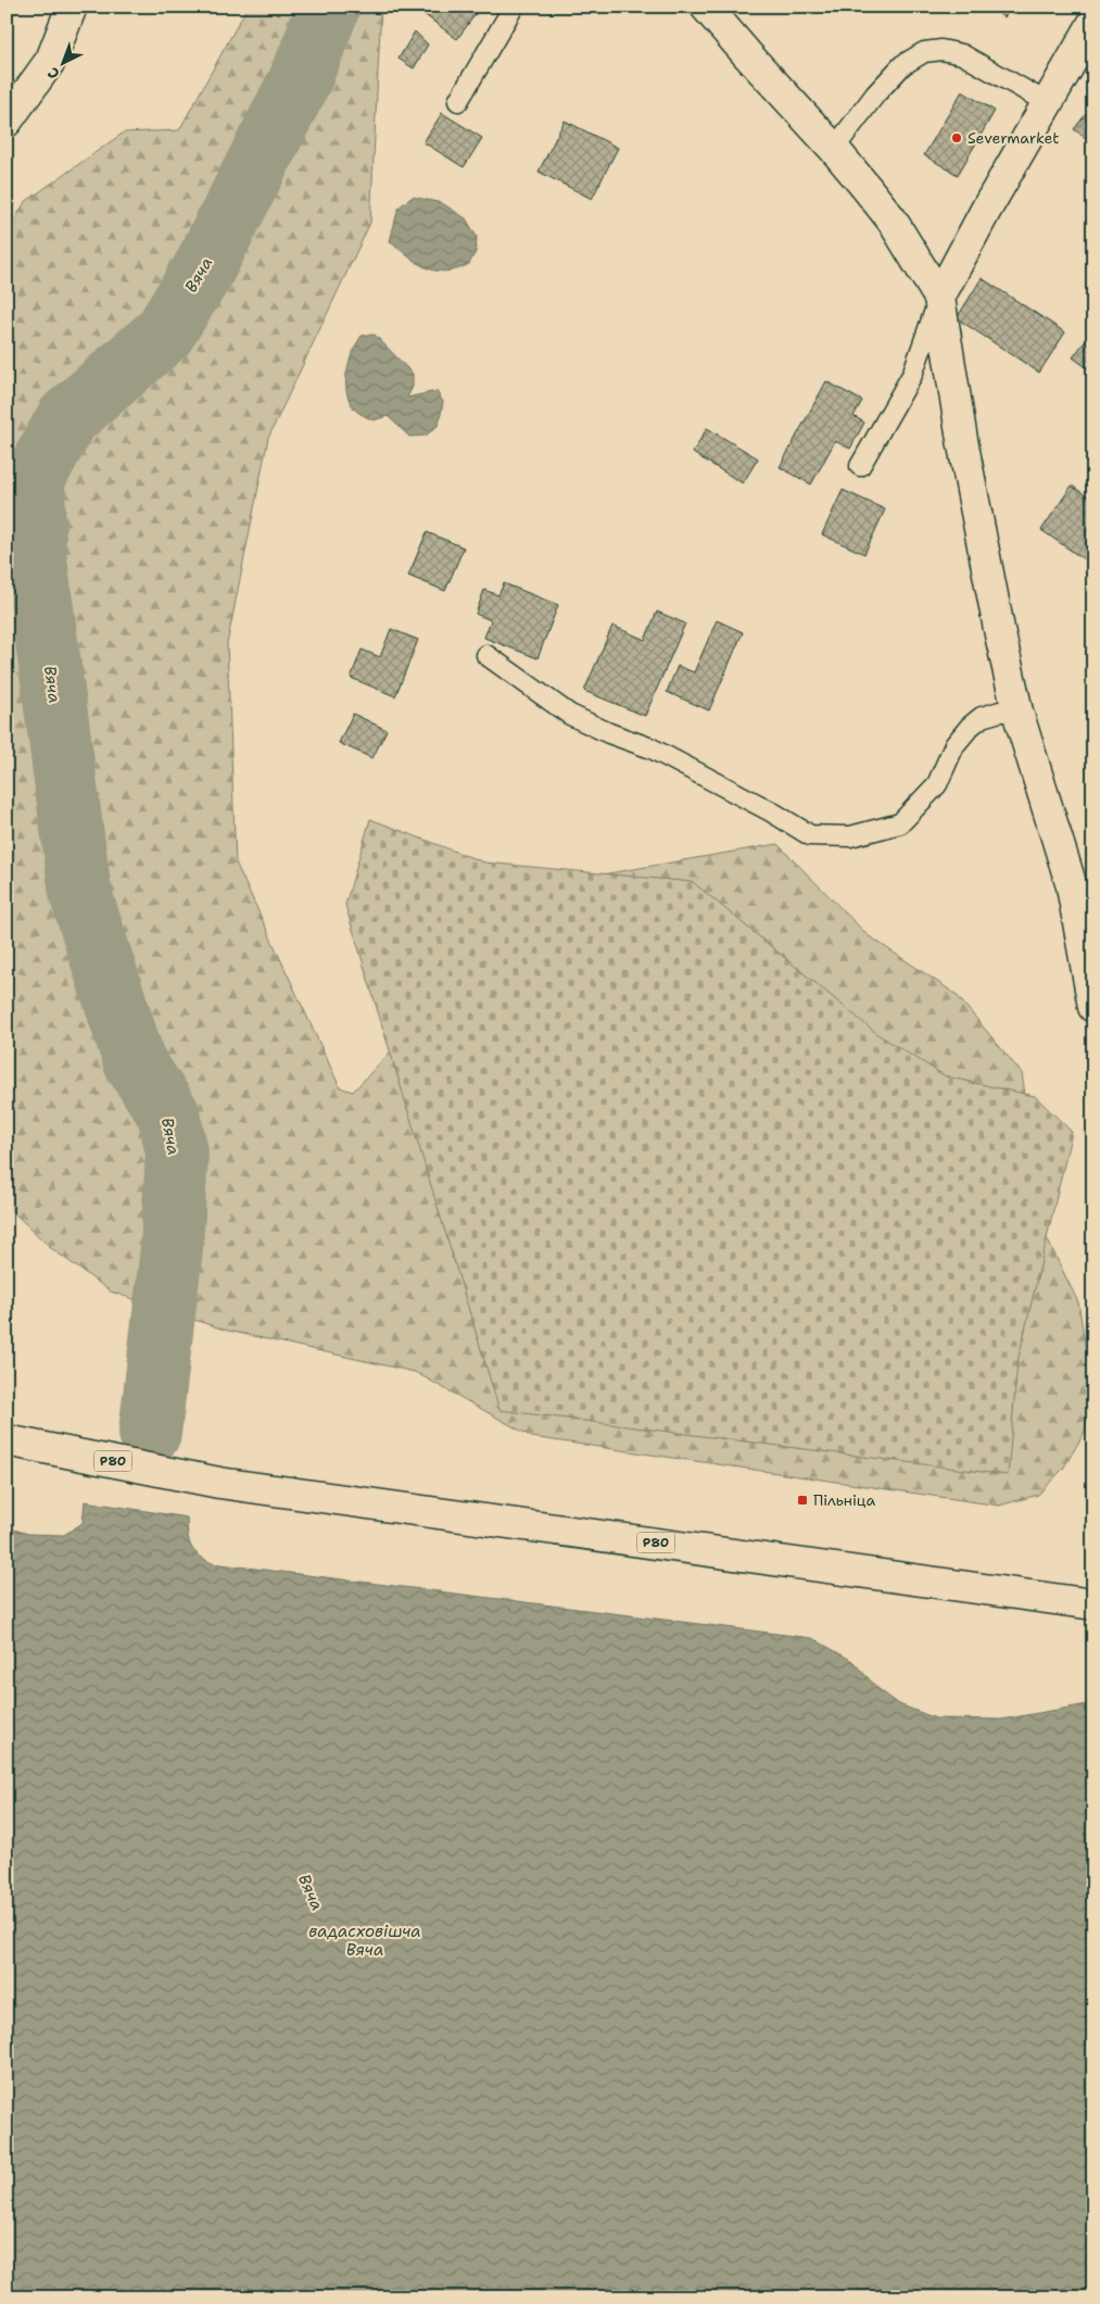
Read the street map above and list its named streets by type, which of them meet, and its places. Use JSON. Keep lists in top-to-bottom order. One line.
{"streets":{"street":["Р80"]},"water":["Вяча","вадасховішча Вяча"],"places":{"other":["Severmarket"],"transit":["Пільніца"]},"north":"bottom left"}
